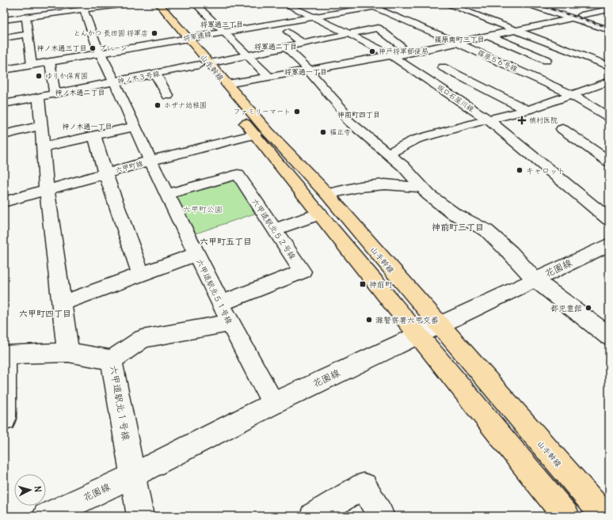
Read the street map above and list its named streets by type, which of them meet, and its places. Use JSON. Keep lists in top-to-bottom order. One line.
{"streets":{"main road":["山手幹線"],"street":["将軍通線","篠原５６号線","神ノ木３号線","坂口石屋川線","六甲町線","六甲道駅北５２号線","花園線","六甲道駅北５１号線","六甲道駅北１号線"]},"crossings":[["将軍通線","篠原５６号線"],["将軍通線","山手幹線"],["将軍通線","坂口石屋川線"],["将軍通線","六甲道駅北５１号線"],["山手幹線","神ノ木３号線"],["山手幹線","六甲町線"],["山手幹線","花園線"],["神ノ木３号線","坂口石屋川線"],["神ノ木３号線","六甲道駅北５１号線"],["六甲町線","六甲道駅北５１号線"],["六甲道駅北５２号線","六甲道駅北５１号線"],["花園線","六甲道駅北５１号線"],["花園線","六甲道駅北１号線"]],"districts":["将軍通三丁目","篠原南町三丁目","将軍通二丁目","神ノ木通三丁目","将軍通一丁目","神ノ木通二丁目","神前町四丁目","神ノ木通一丁目","神前町三丁目","六甲町五丁目","六甲町四丁目"],"parks":["六甲町公園"],"places":{"other":["とんかつ 長田園 将軍店","ブレーン","神戸将軍郵便局","ゆりか保育園","ホザナ幼稚園","ファミリーマート","福正寺","キャロット","都児童館","灘警察署六甲交番"],"health":["槙村医院"],"transit":["神前町"]},"north":"right"}
